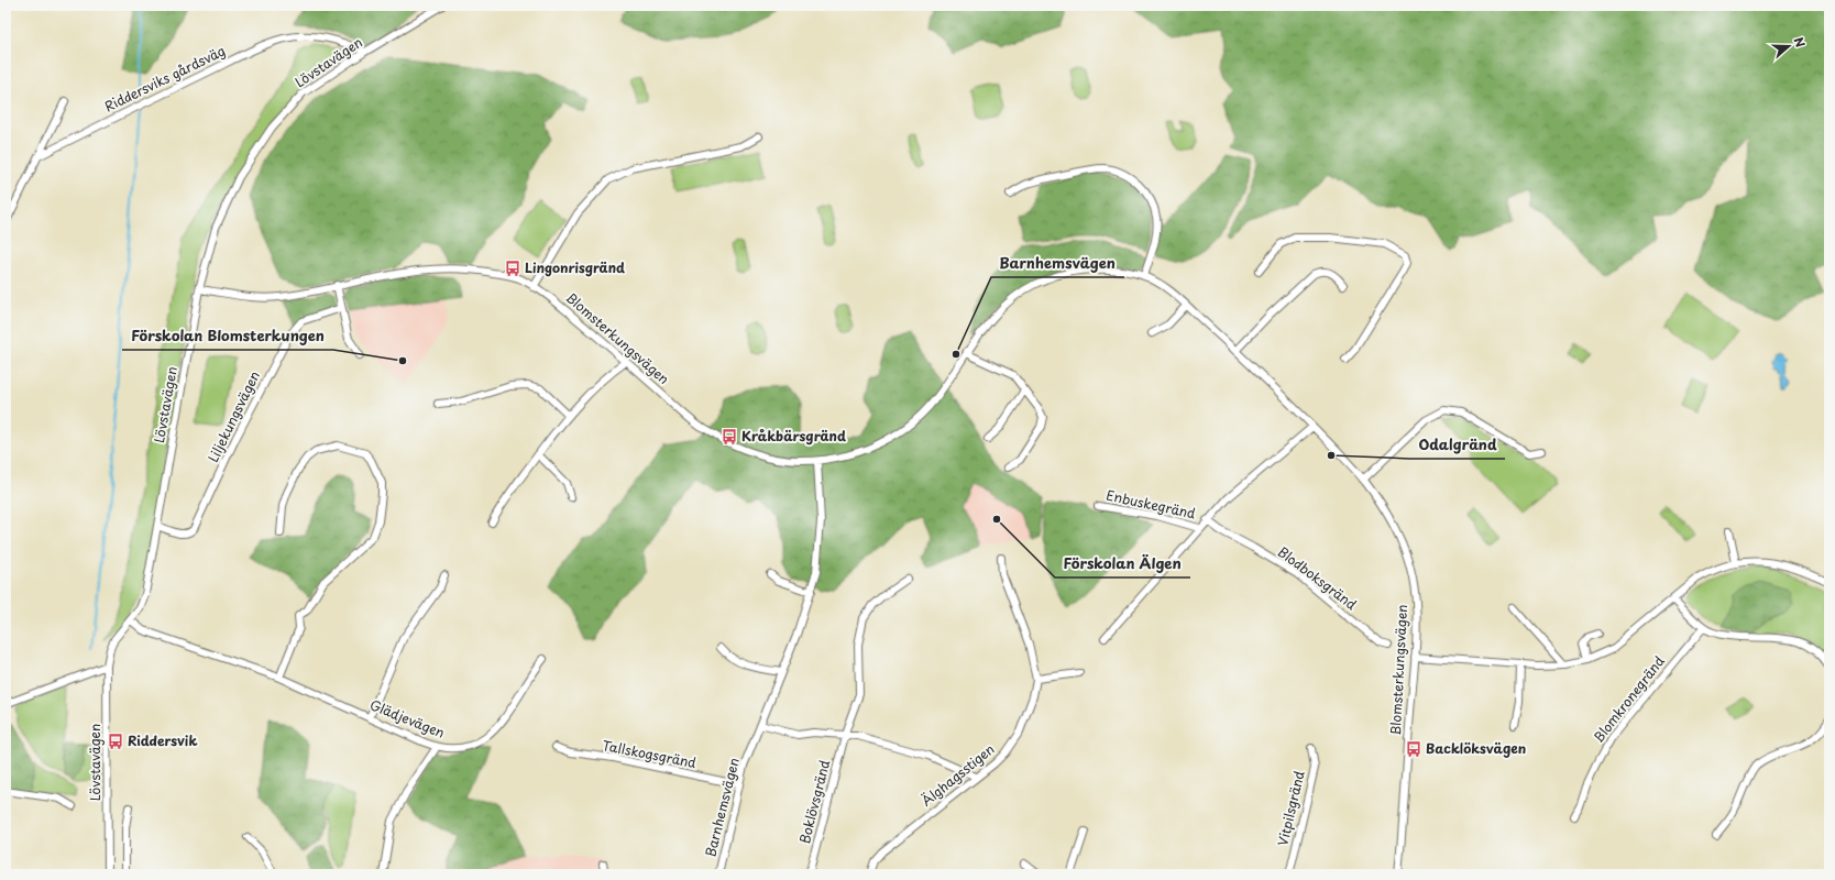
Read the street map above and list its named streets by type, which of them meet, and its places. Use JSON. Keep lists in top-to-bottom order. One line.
{"streets":{"street":["Lövstavägen","Riddersviks gårdsväg","Blomsterkungsvägen","Liljekungsvägen","Enbuskegränd","Blodboksgränd","Blomkronegränd","Glädjevägen","Tallskogsgränd","Älghagsstigen","Boklövsgränd","Barnhemsvägen","Vitpilsgränd"]},"crossings":[["Lövstavägen","Riddersviks gårdsväg"],["Lövstavägen","Blomsterkungsvägen"],["Lövstavägen","Liljekungsvägen"],["Lövstavägen","Glädjevägen"],["Blomsterkungsvägen","Barnhemsvägen"],["Tallskogsgränd","Barnhemsvägen"]],"places":{"bus stop":["Lingonrisgränd","Kråkbärsgränd","Riddersvik","Backlöksvägen"],"other":["Barnhemsvägen","Förskolan Blomsterkungen","Odalgränd","Förskolan Älgen"]},"north":"right"}
